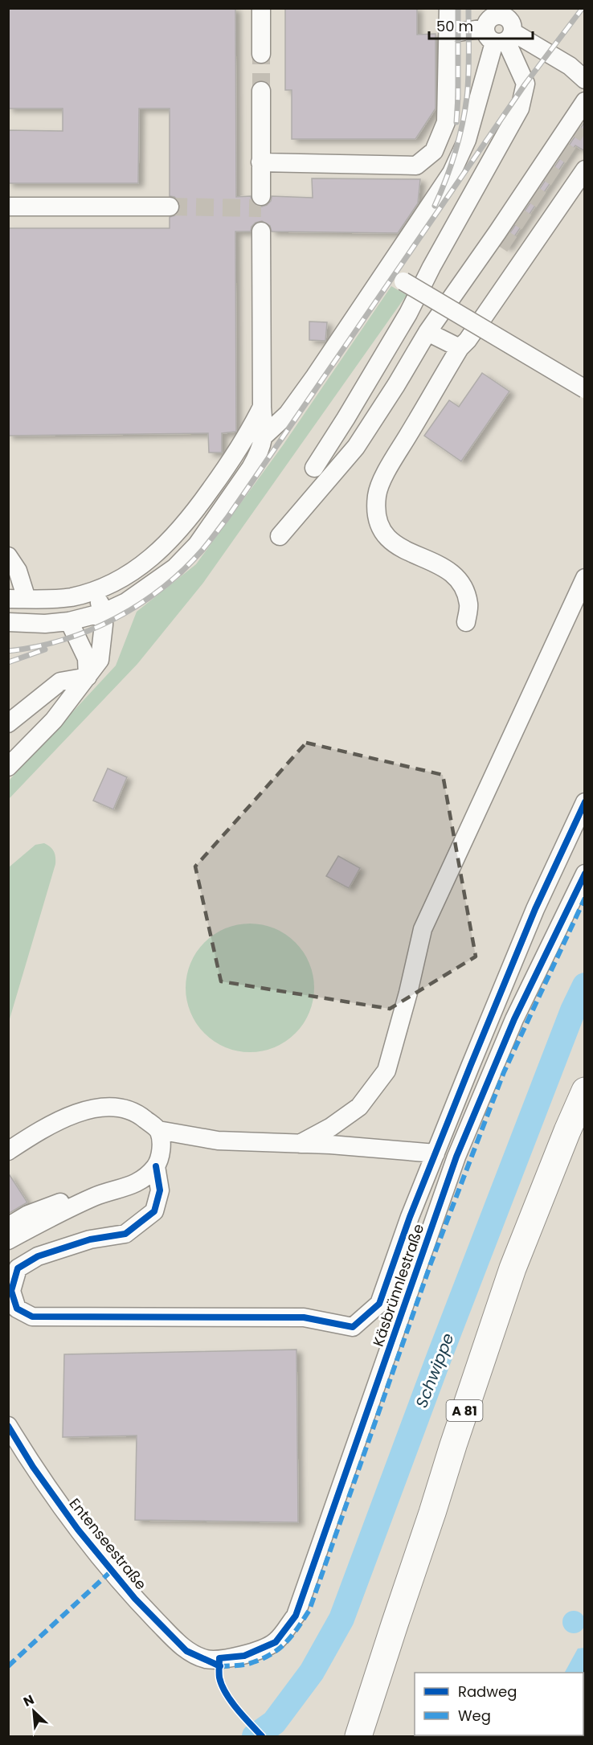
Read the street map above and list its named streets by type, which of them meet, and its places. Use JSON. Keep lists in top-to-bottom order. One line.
{"streets":{"highway":["A 81"],"street":["Käsbrünnlestraße","Entenseestraße"]},"crossings":[["Käsbrünnlestraße","Entenseestraße"]],"water":["Schwippe"],"legend":["Radweg","Weg"],"scale_bar":"50 m","north":"top left"}
